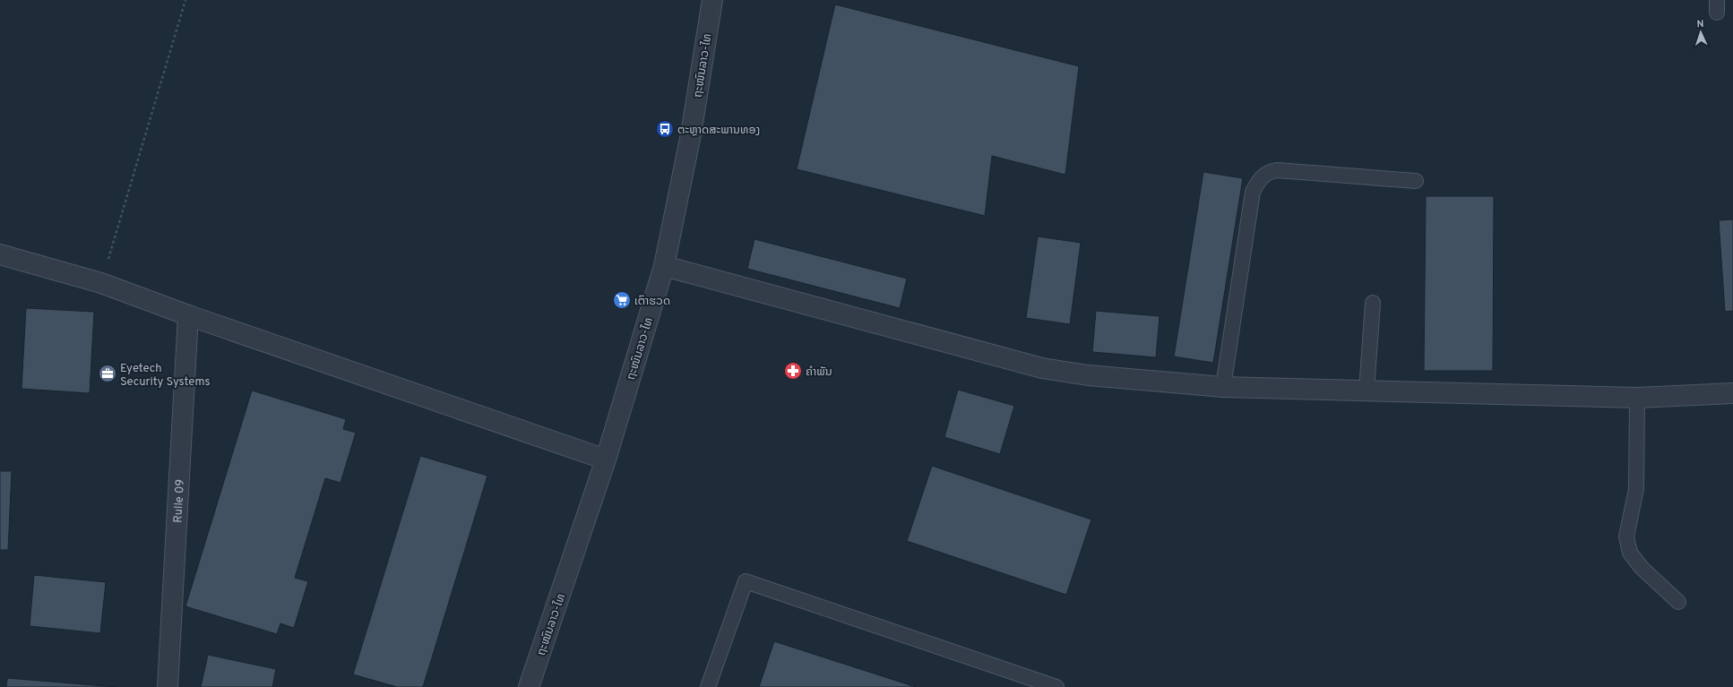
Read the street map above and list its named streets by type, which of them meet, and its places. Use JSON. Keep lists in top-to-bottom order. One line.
{"streets":{"street":["ຖະໜົນລາວ-ໄທ","Rulle 09"]},"places":{"bus stop":["ຕະຫຼາດສະພານທອງ"],"supermarket":["ເຕົາຮວດ"],"pharmacy":["ຄໍາພັນ"],"office":["Eyetech Security Systems"]},"north":"top"}
